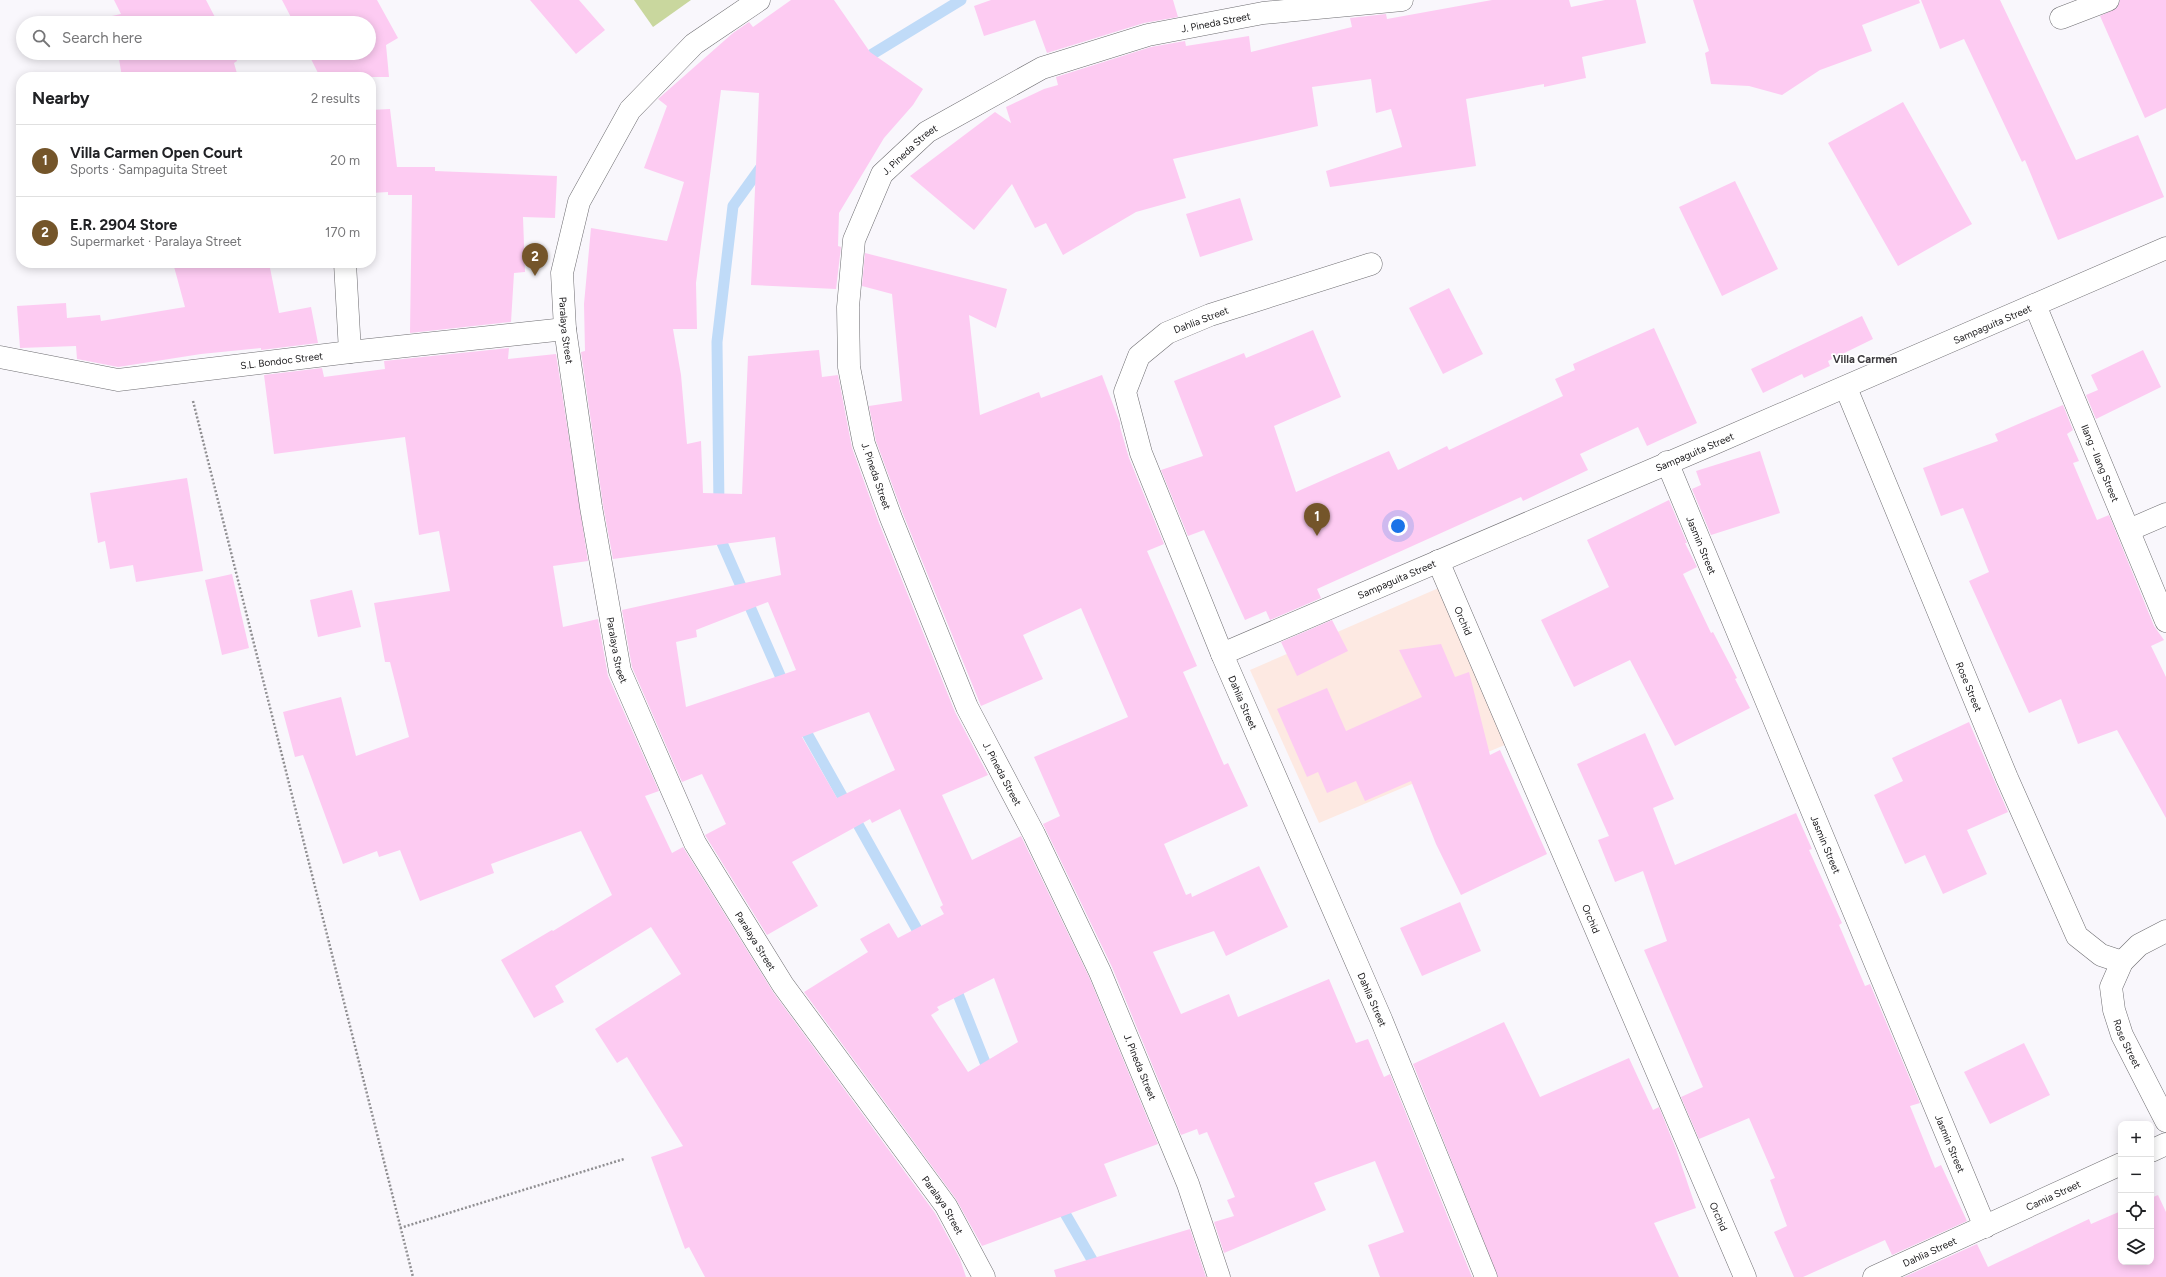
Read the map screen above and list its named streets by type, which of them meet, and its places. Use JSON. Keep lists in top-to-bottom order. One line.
{"streets":{"street":["J. Pineda Street","Dahlia Street","Sampaguita Street","Paralaya Street","S.L. Bondoc Street","Ilang - Ilang Street","Jasmin Street","Orchid","Rose Street","Camia Street"]},"crossings":[["Dahlia Street","Sampaguita Street"],["Dahlia Street","Jasmin Street"],["Dahlia Street","Camia Street"],["Sampaguita Street","Ilang - Ilang Street"],["Sampaguita Street","Jasmin Street"],["Sampaguita Street","Orchid"],["Sampaguita Street","Rose Street"],["Paralaya Street","S.L. Bondoc Street"],["Jasmin Street","Camia Street"]],"districts":["Villa Carmen"],"page":{"search":"Search here","heading":["Nearby","2 results"],"list":[{"mark":"1","name":"Villa Carmen Open Court","note":"Sports · Sampaguita Street","value":"20 m"},{"mark":"2","name":"E.R. 2904 Store","note":"Supermarket · Paralaya Street","value":"170 m"}],"pins":["2","1"],"map_buttons":["+","−"]}}
